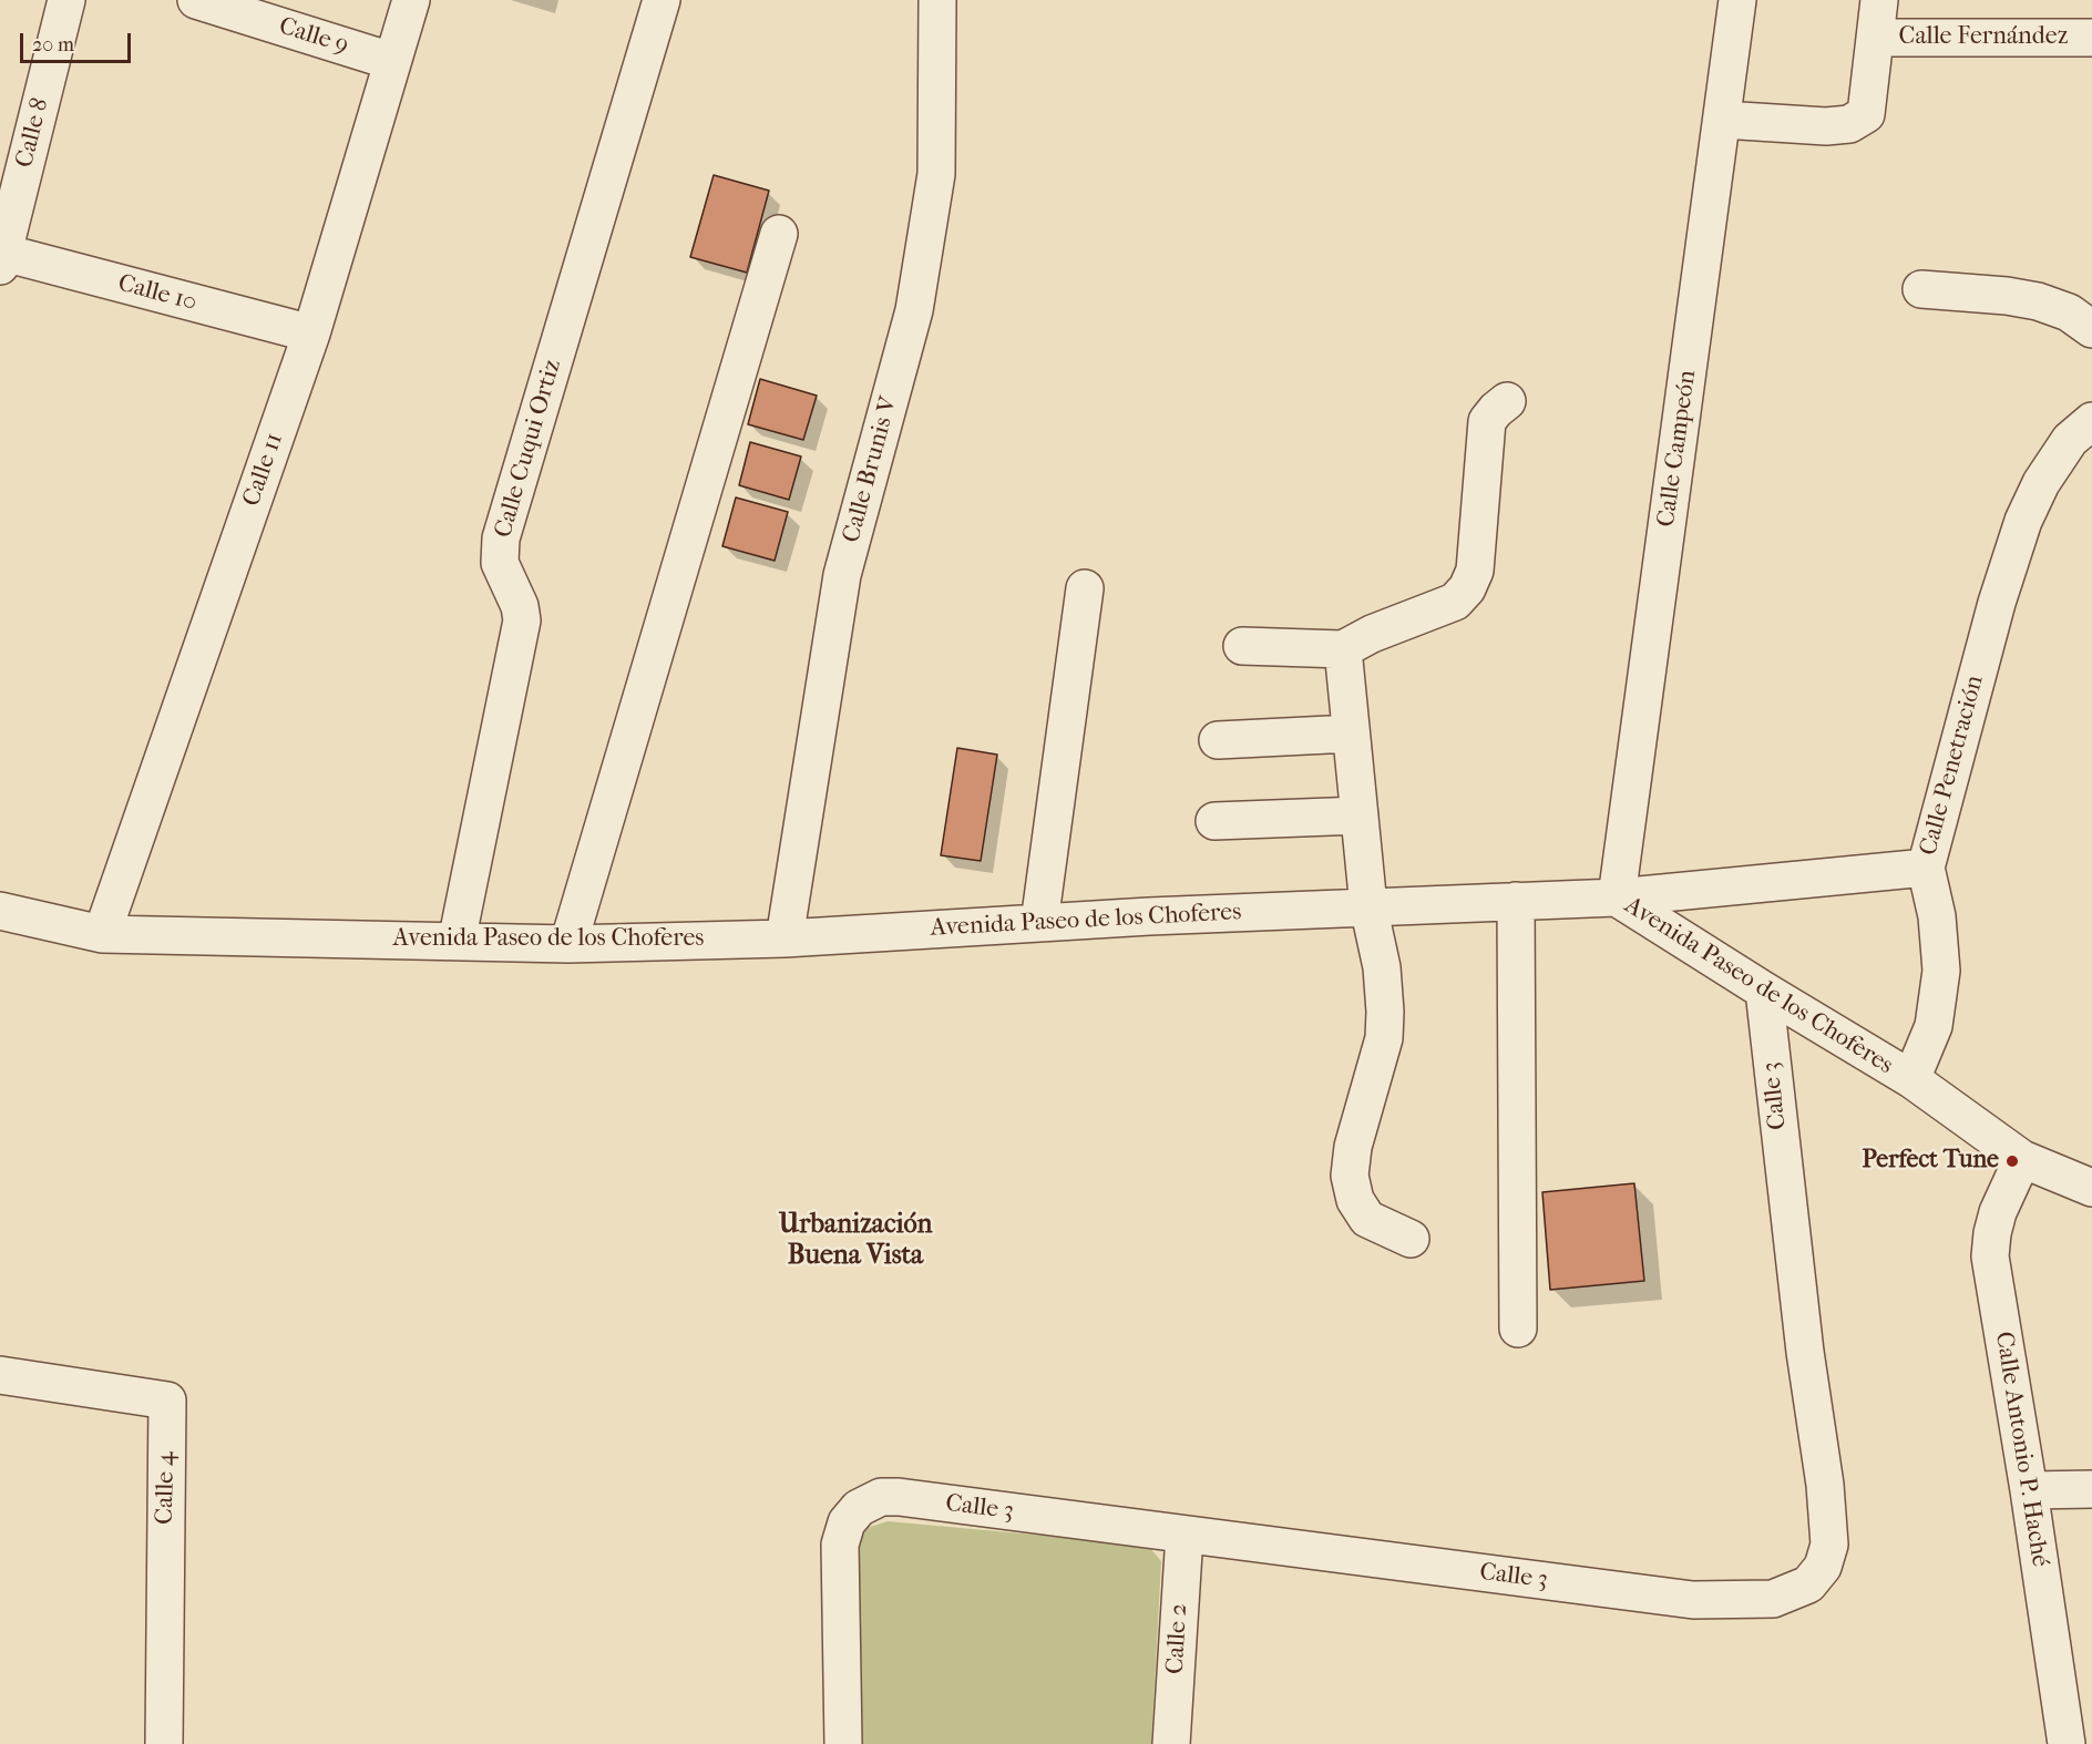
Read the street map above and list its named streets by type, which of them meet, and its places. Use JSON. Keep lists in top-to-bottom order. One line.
{"streets":{"street":["Calle 9","Calle Fernández","Calle 8","Calle 10","Calle Cuqui Ortiz","Calle Campeón","Calle 11","Calle Brunis V","Calle Penetración","Avenida Paseo de los Choferes","Calle 3","Calle Antonio P. Haché","Calle 4","Calle 2"]},"crossings":[["Calle 9","Calle 11"],["Calle 8","Calle 10"],["Calle 10","Calle 11"],["Calle Cuqui Ortiz","Avenida Paseo de los Choferes"],["Calle Campeón","Calle Penetración"],["Calle Campeón","Avenida Paseo de los Choferes"],["Calle 11","Avenida Paseo de los Choferes"],["Calle Brunis V","Avenida Paseo de los Choferes"],["Calle Penetración","Avenida Paseo de los Choferes"],["Avenida Paseo de los Choferes","Calle 3"],["Avenida Paseo de los Choferes","Calle Antonio P. Haché"],["Calle 3","Calle 2"]],"districts":["Urbanización Buena Vista"],"places":["Perfect Tune"],"scale_bar":"20 m"}
